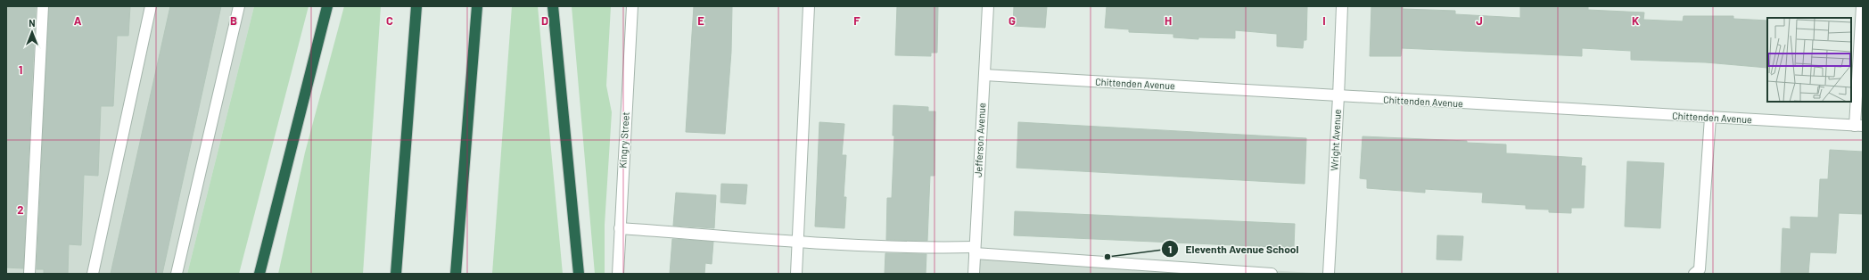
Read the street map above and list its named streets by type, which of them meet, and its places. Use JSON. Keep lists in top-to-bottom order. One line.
{"streets":{"street":["Chittenden Avenue","Kingry Street","Jefferson Avenue","Wright Avenue"]},"crossings":[["Chittenden Avenue","Jefferson Avenue"],["Chittenden Avenue","Wright Avenue"]],"places":["Eleventh Avenue School"],"north":"top","grid":{"columns":["A","B","C","D","E","F","G","H","I","J","K"],"rows":["1","2"]}}
